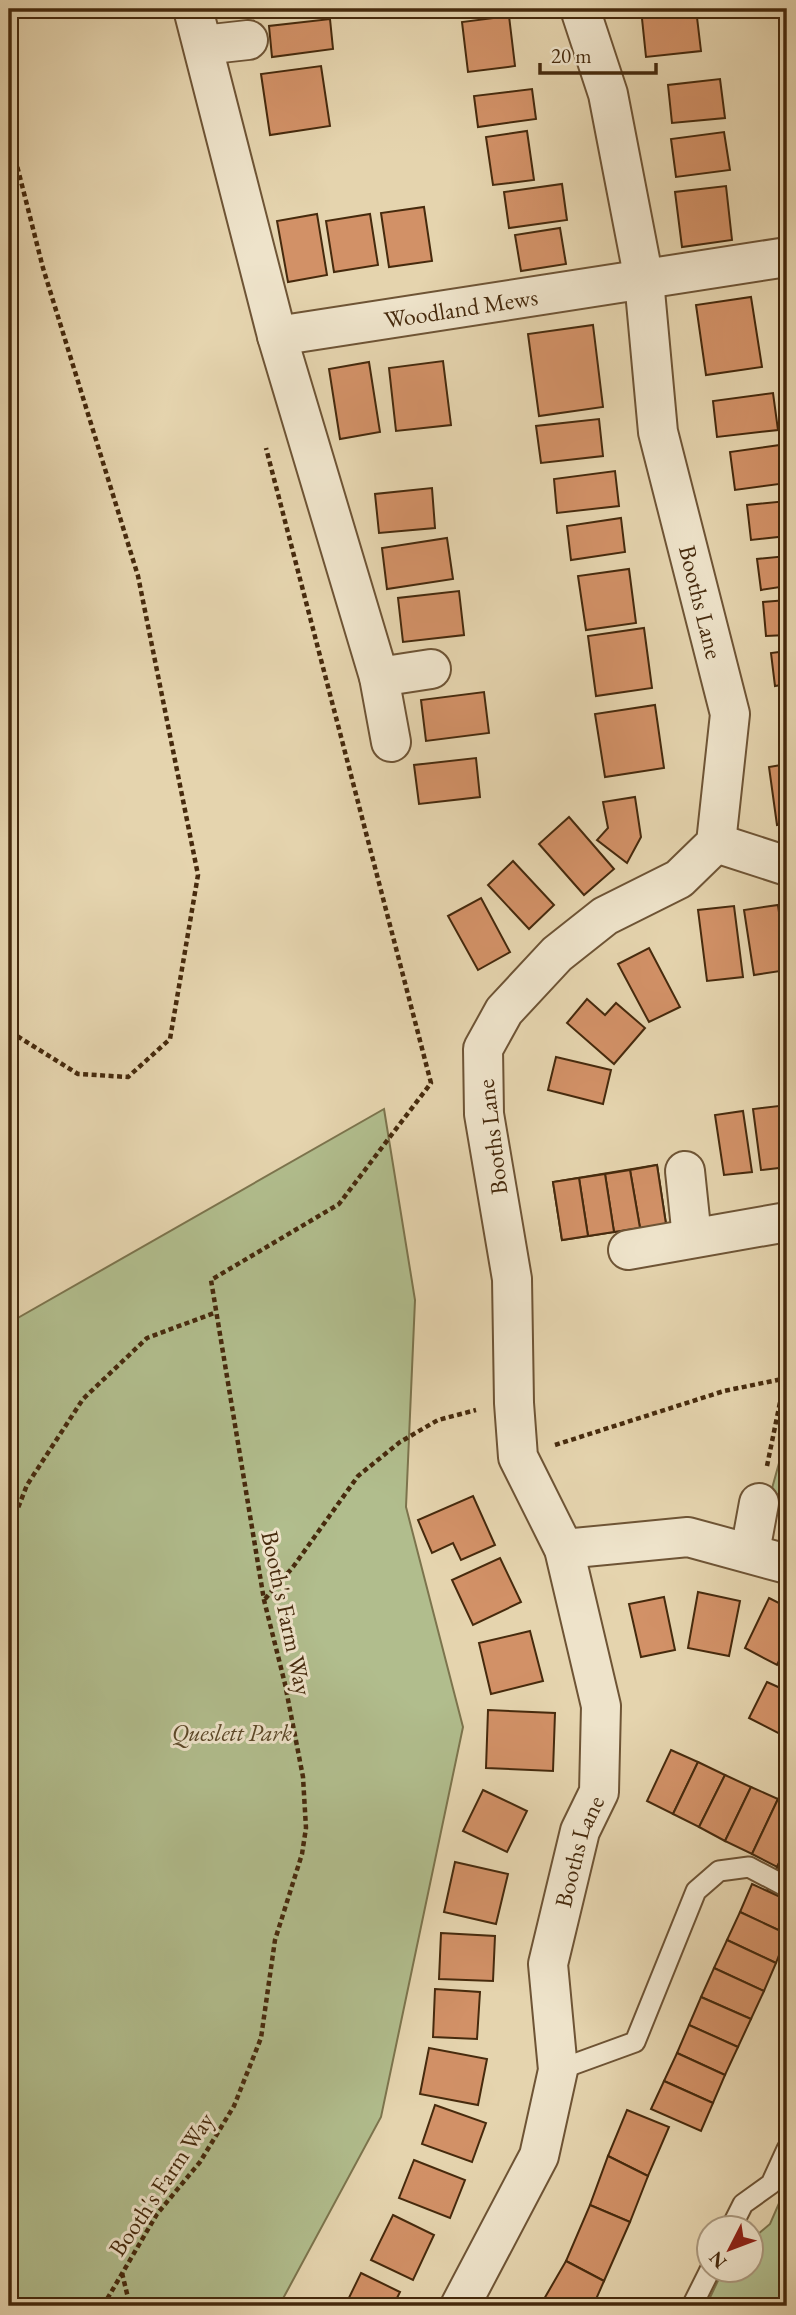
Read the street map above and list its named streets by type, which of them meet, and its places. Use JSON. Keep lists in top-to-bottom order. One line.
{"streets":{"street":["Woodland Mews","Booths Lane"],"path":["Booth's Farm Way"]},"crossings":[["Woodland Mews","Booths Lane"]],"parks":["Queslett Park"],"scale_bar":"20 m","north":"bottom left"}
